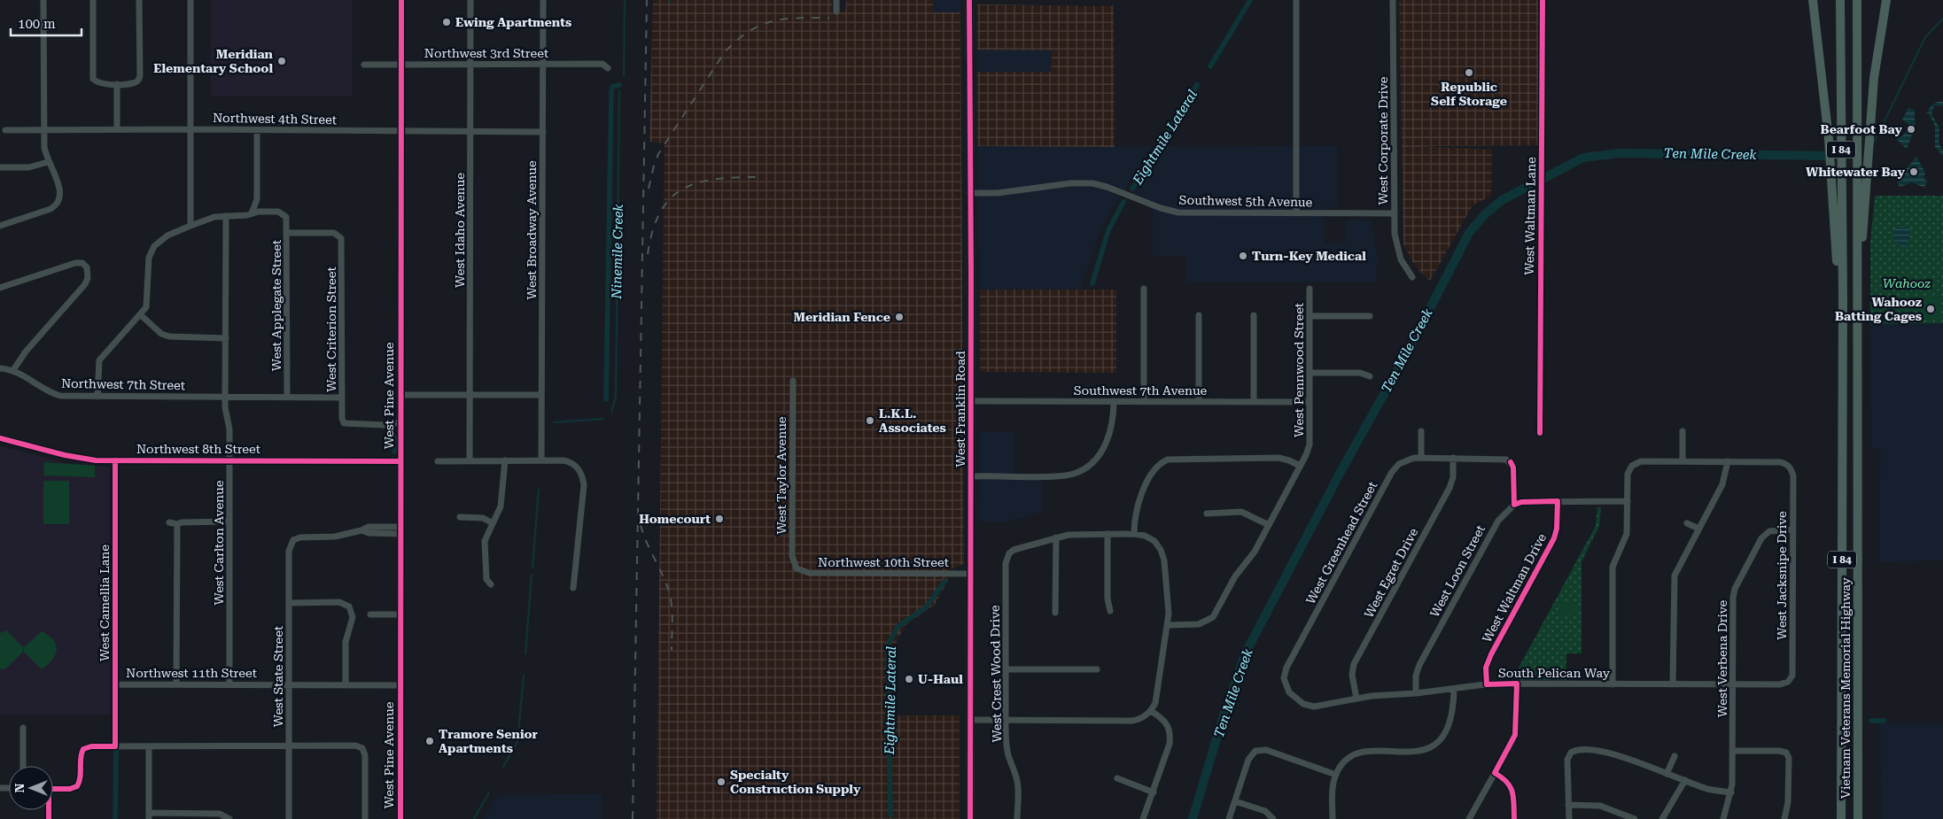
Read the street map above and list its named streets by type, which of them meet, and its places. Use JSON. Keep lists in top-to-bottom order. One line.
{"streets":{"highway":["I 84","Vietnam Veterans Memorial Highway"],"main road":["West Franklin Road"],"street":["Northwest 3rd Street","Northwest 4th Street","West Corporate Drive","Southwest 5th Avenue","West Waltman Lane","West Idaho Avenue","West Broadway Avenue","West Applegate Street","West Criterion Street","West Pennwood Street","Northwest 7th Street","Southwest 7th Avenue","West Pine Avenue","Northwest 8th Street","West Taylor Avenue","West Carlton Avenue","West Greenhead Street","Northwest 10th Street","West Loon Street","West Egret Drive","West Jacksnipe Drive","West Waltman Drive","West Camellia Lane","West Verbena Drive","Northwest 11th Street","South Pelican Way","West Crest Wood Drive","West State Street"]},"crossings":[["Northwest 3rd Street","West Idaho Avenue"],["Northwest 3rd Street","West Broadway Avenue"],["Northwest 3rd Street","West Pine Avenue"],["Northwest 4th Street","West Idaho Avenue"],["Northwest 4th Street","West Broadway Avenue"],["Northwest 4th Street","West Pine Avenue"],["West Corporate Drive","Southwest 5th Avenue"],["Southwest 5th Avenue","West Franklin Road"],["West Applegate Street","West Criterion Street"],["West Applegate Street","Northwest 7th Street"],["West Criterion Street","Northwest 7th Street"],["West Criterion Street","West Pine Avenue"],["West Pennwood Street","Southwest 7th Avenue"],["Northwest 7th Street","West Carlton Avenue"],["Southwest 7th Avenue","West Franklin Road"],["West Pine Avenue","Northwest 8th Street"],["West Pine Avenue","Northwest 11th Street"],["West Pine Avenue","West State Street"],["West Franklin Road","Northwest 10th Street"],["Northwest 8th Street","West Carlton Avenue"],["Northwest 8th Street","West Camellia Lane"],["West Taylor Avenue","Northwest 10th Street"],["West Carlton Avenue","Northwest 11th Street"],["West Greenhead Street","West Loon Street"],["West Greenhead Street","West Egret Drive"],["West Greenhead Street","South Pelican Way"],["West Loon Street","South Pelican Way"],["West Egret Drive","South Pelican Way"],["West Jacksnipe Drive","West Verbena Drive"],["West Jacksnipe Drive","South Pelican Way"],["West Waltman Drive","South Pelican Way"],["West Camellia Lane","Northwest 11th Street"],["West Verbena Drive","South Pelican Way"],["Northwest 11th Street","West State Street"]],"water":["Eightmile Lateral","Ten Mile Creek","Ninemile Creek"],"parks":["Wahooz"],"places":["Ewing Apartments","Meridian Elementary School","Republic Self Storage","Bearfoot Bay","Whitewater Bay","Turn-Key Medical","Wahooz Batting Cages","Meridian Fence","L.K.L. Associates","Homecourt","U-Haul","Tramore Senior Apartments","Specialty Construction Supply"],"scale_bar":"100 m","north":"left"}
